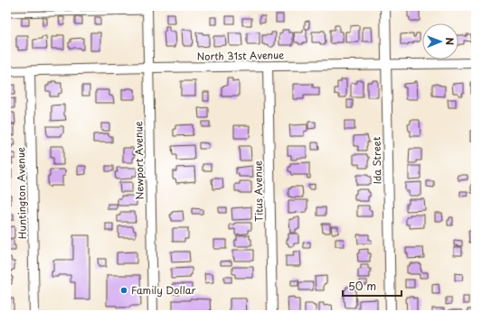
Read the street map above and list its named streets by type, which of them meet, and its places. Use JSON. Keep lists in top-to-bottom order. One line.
{"streets":{"street":["North 31st Avenue","Newport Avenue","Ida Street","Titus Avenue","Huntington Avenue"]},"crossings":[["North 31st Avenue","Newport Avenue"],["North 31st Avenue","Ida Street"],["North 31st Avenue","Titus Avenue"],["North 31st Avenue","Huntington Avenue"]],"places":["Family Dollar"],"scale_bar":"50 m","north":"right"}
